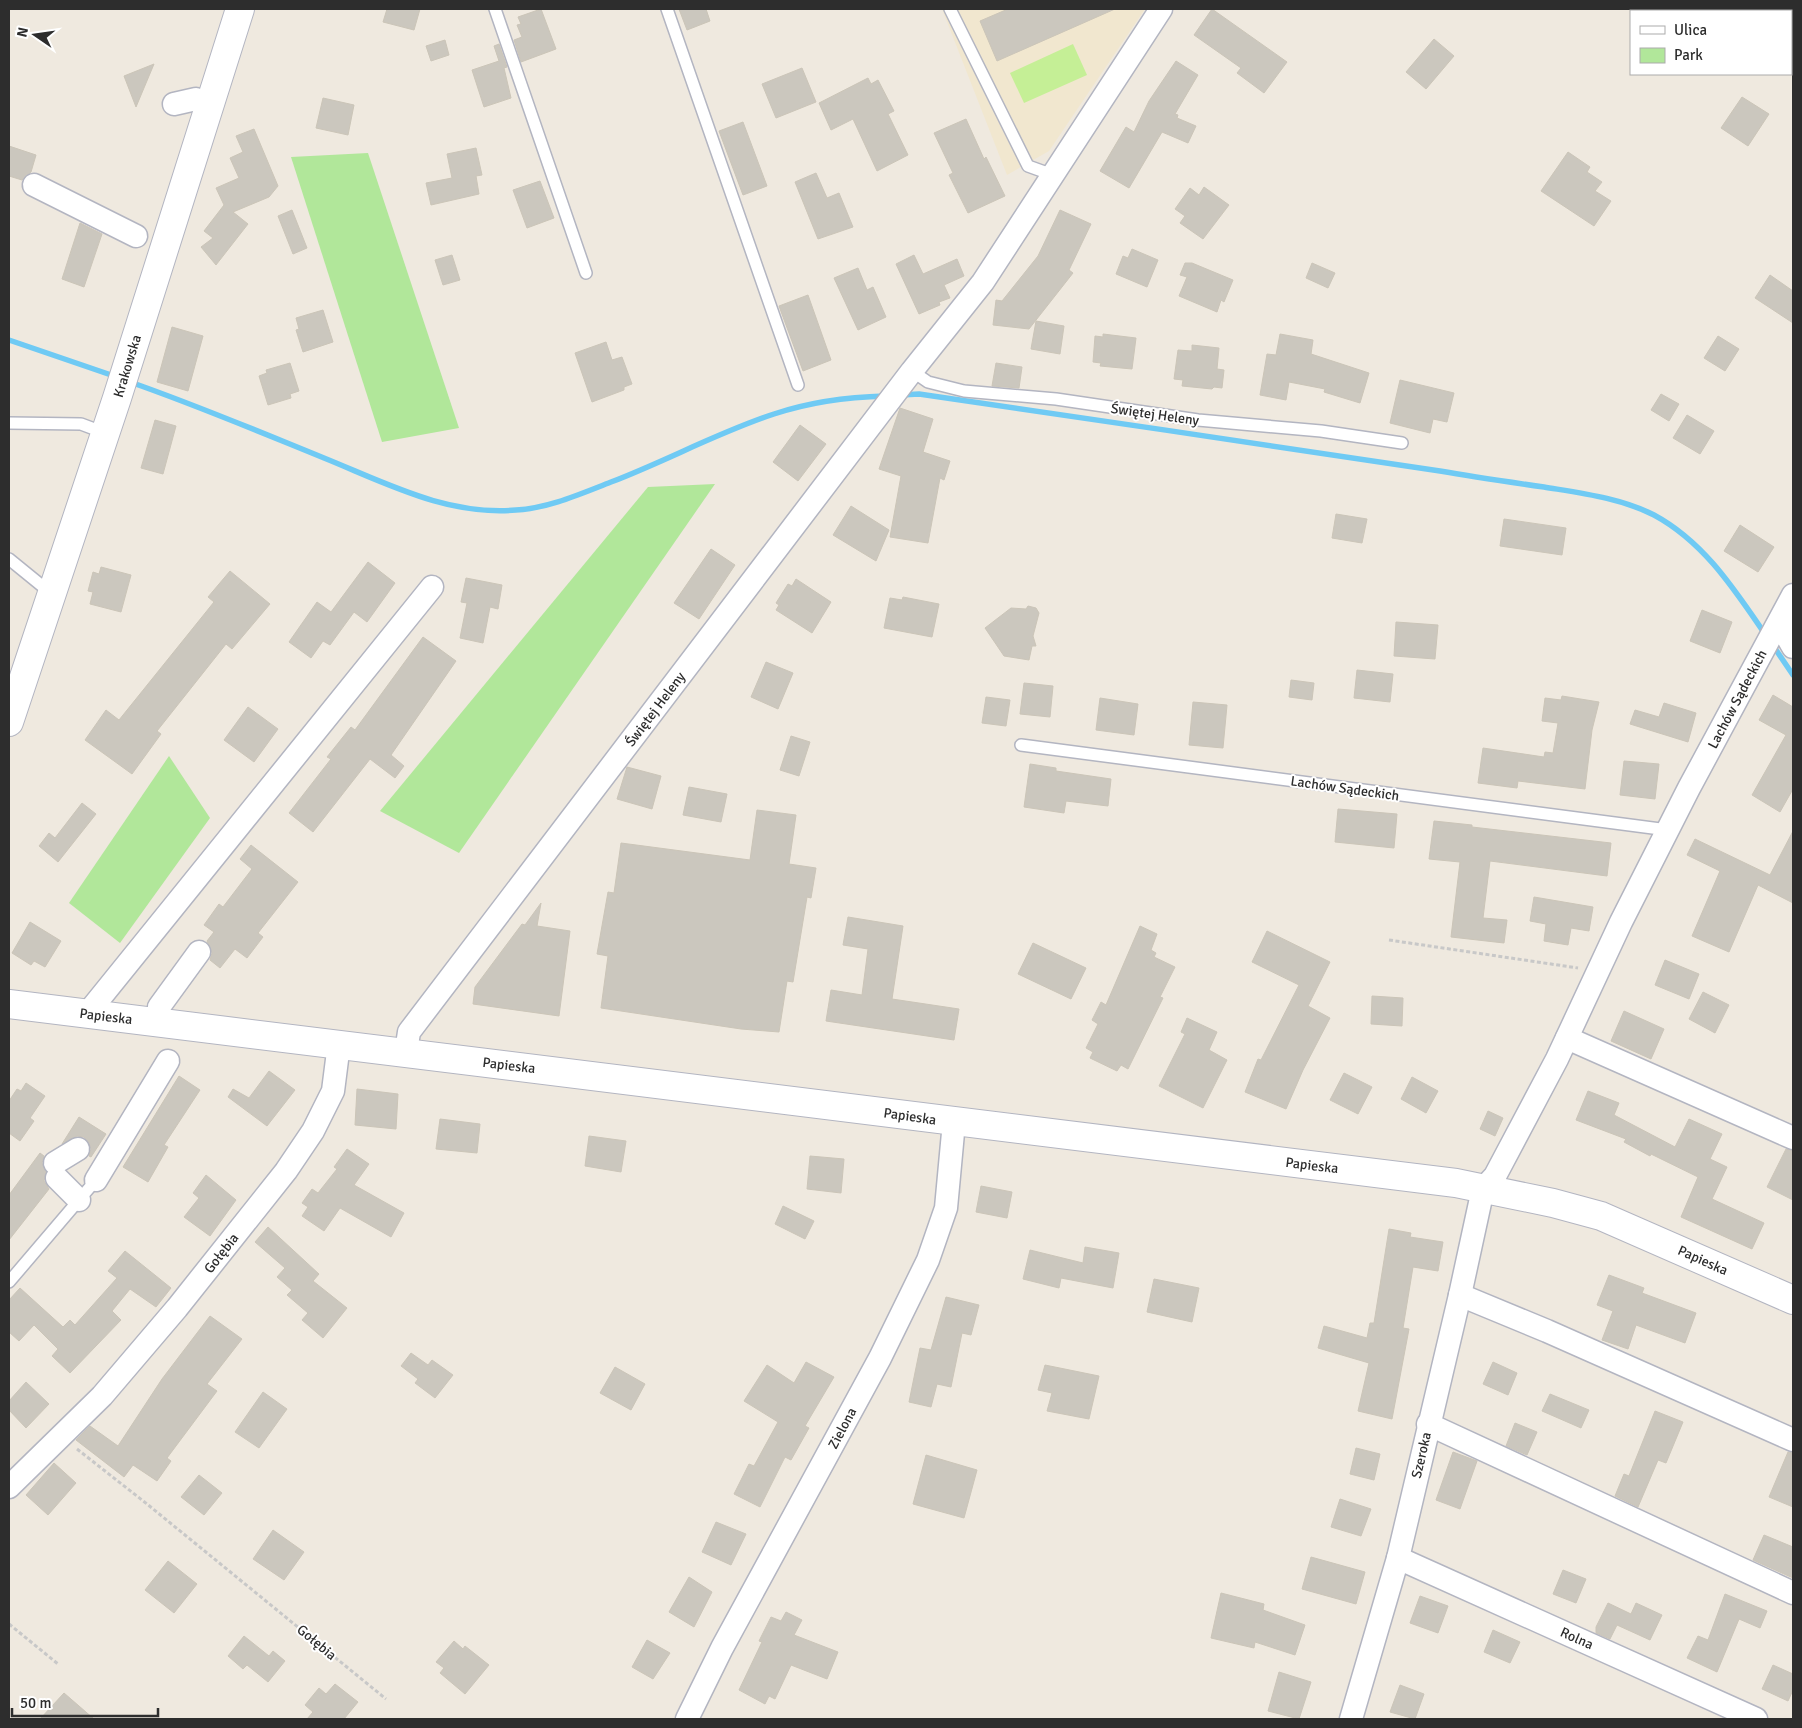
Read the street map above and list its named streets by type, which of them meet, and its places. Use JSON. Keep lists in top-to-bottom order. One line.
{"streets":{"street":["Krakowska","Świętej Heleny","Lachów Sądeckich","Papieska","Gołębia","Zielona","Szeroka","Rolna"]},"crossings":[["Świętej Heleny","Papieska"],["Lachów Sądeckich","Papieska"],["Lachów Sądeckich","Szeroka"],["Papieska","Gołębia"],["Papieska","Zielona"],["Papieska","Szeroka"],["Szeroka","Rolna"]],"legend":["Ulica","Park"],"scale_bar":"50 m","north":"left"}
